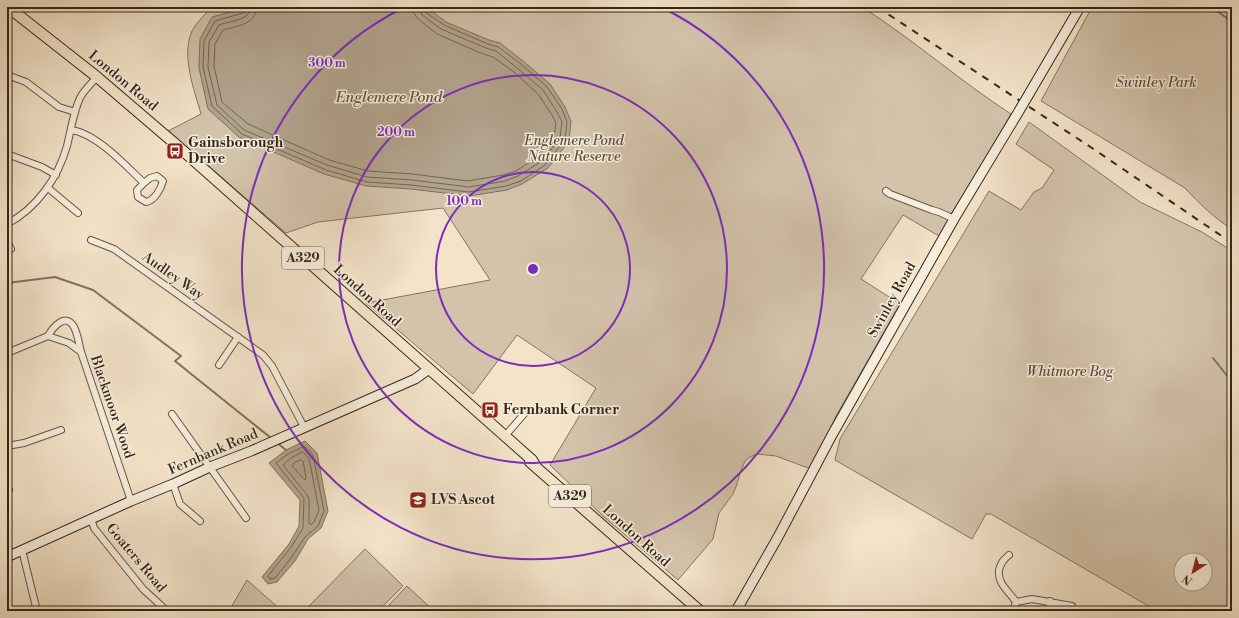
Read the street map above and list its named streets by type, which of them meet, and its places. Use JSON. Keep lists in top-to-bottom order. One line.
{"streets":{"main road":["London Road","A329","Swinley Road","Fernbank Road"],"street":["Audley Way","Blackmoor Wood","Goaters Road"]},"crossings":[["London Road","Fernbank Road"],["Audley Way","Fernbank Road"],["Blackmoor Wood","Fernbank Road"],["Fernbank Road","Goaters Road"]],"water":["Englemere Pond"],"parks":["Swinley Park","Englemere Pond Nature Reserve","Whitmore Bog"],"places":{"bus stop":["Gainsborough Drive","Fernbank Corner"],"school or university":["LVS Ascot"]},"north":"bottom left","rings":["300 m","200 m","100 m"]}
